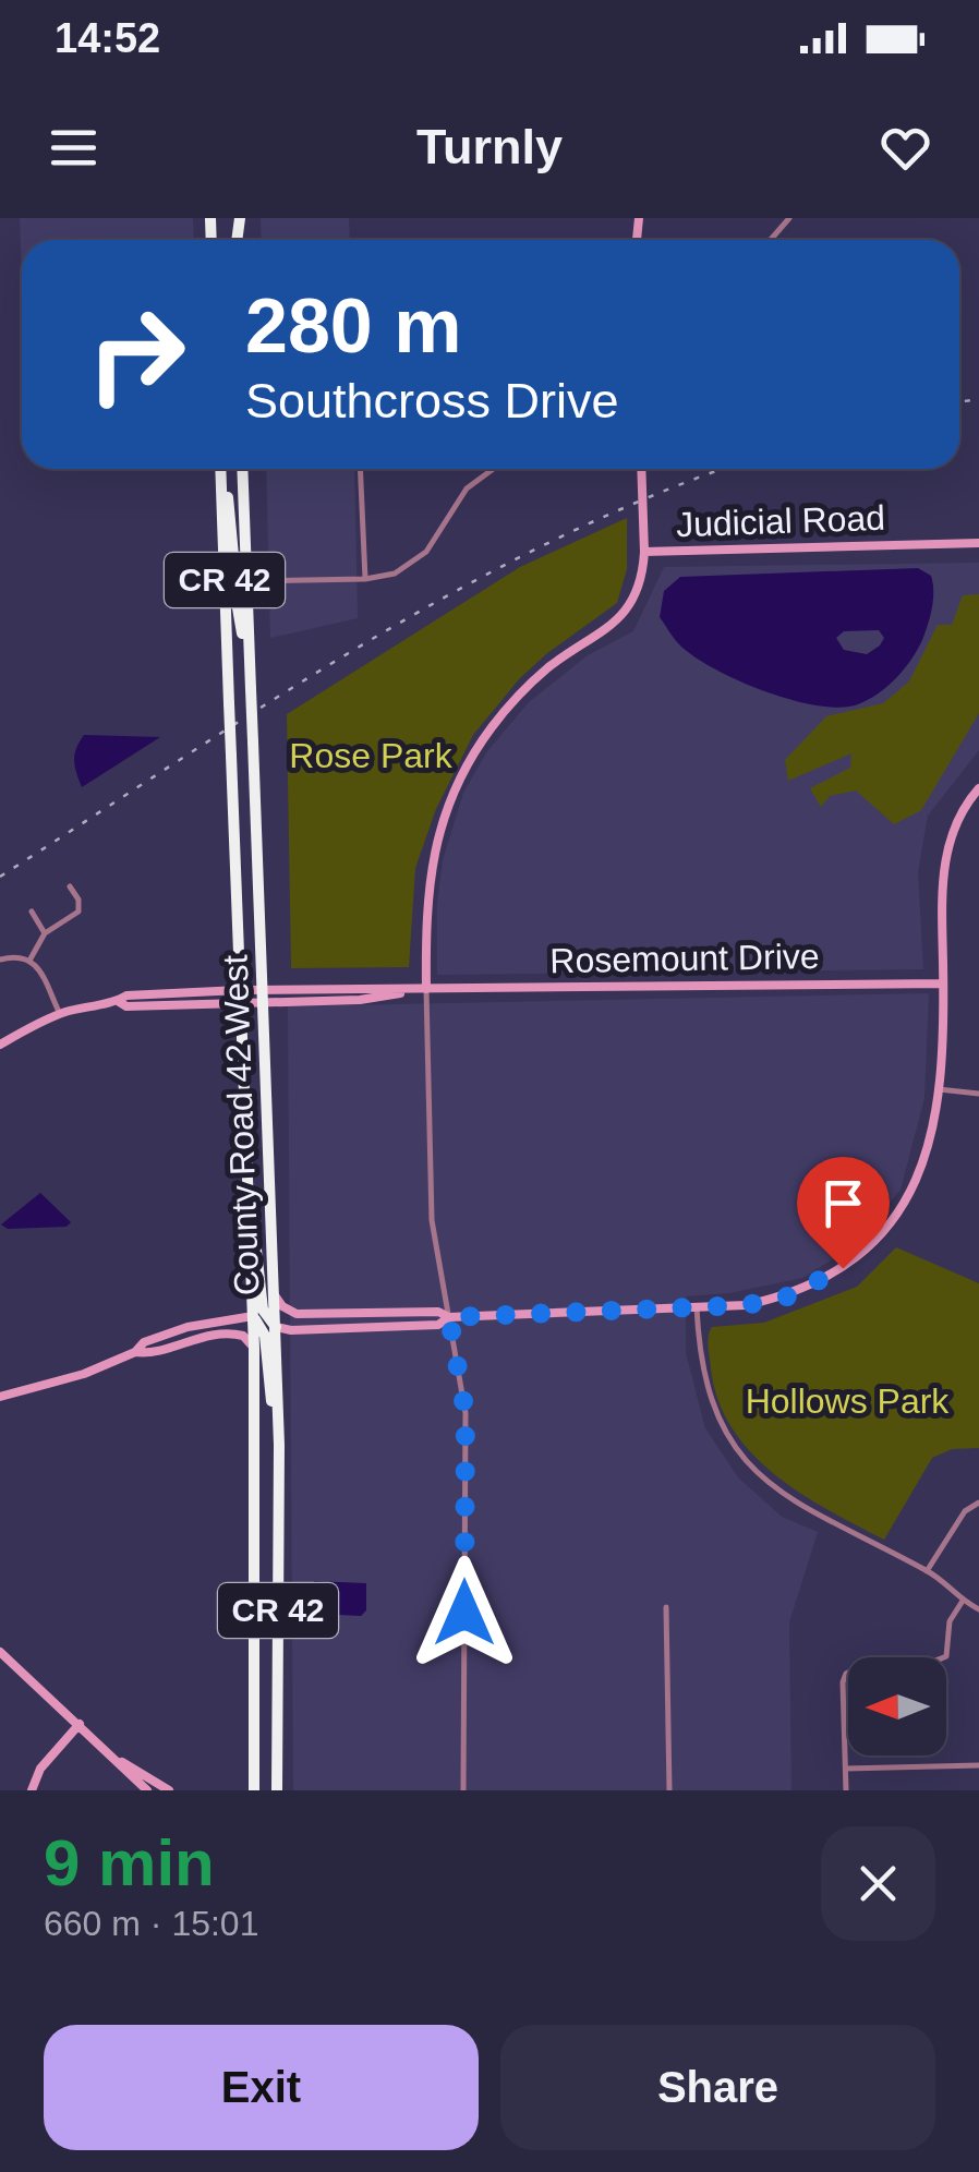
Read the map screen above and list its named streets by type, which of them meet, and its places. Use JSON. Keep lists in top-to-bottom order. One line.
{"streets":{"highway":["CR 42","County Road 42 West"],"street":["Judicial Road","Rosemount Drive"]},"crossings":[["Judicial Road","Rosemount Drive"],["Rosemount Drive","County Road 42 West"]],"parks":["Rose Park","Hollows Park"],"north":"left","page":{"status":"14:52","header":"Turnly","turn":["280 m","Southcross Drive"],"heading":["9 min","660 m · 15:01"],"buttons":["Exit","Share"]}}
